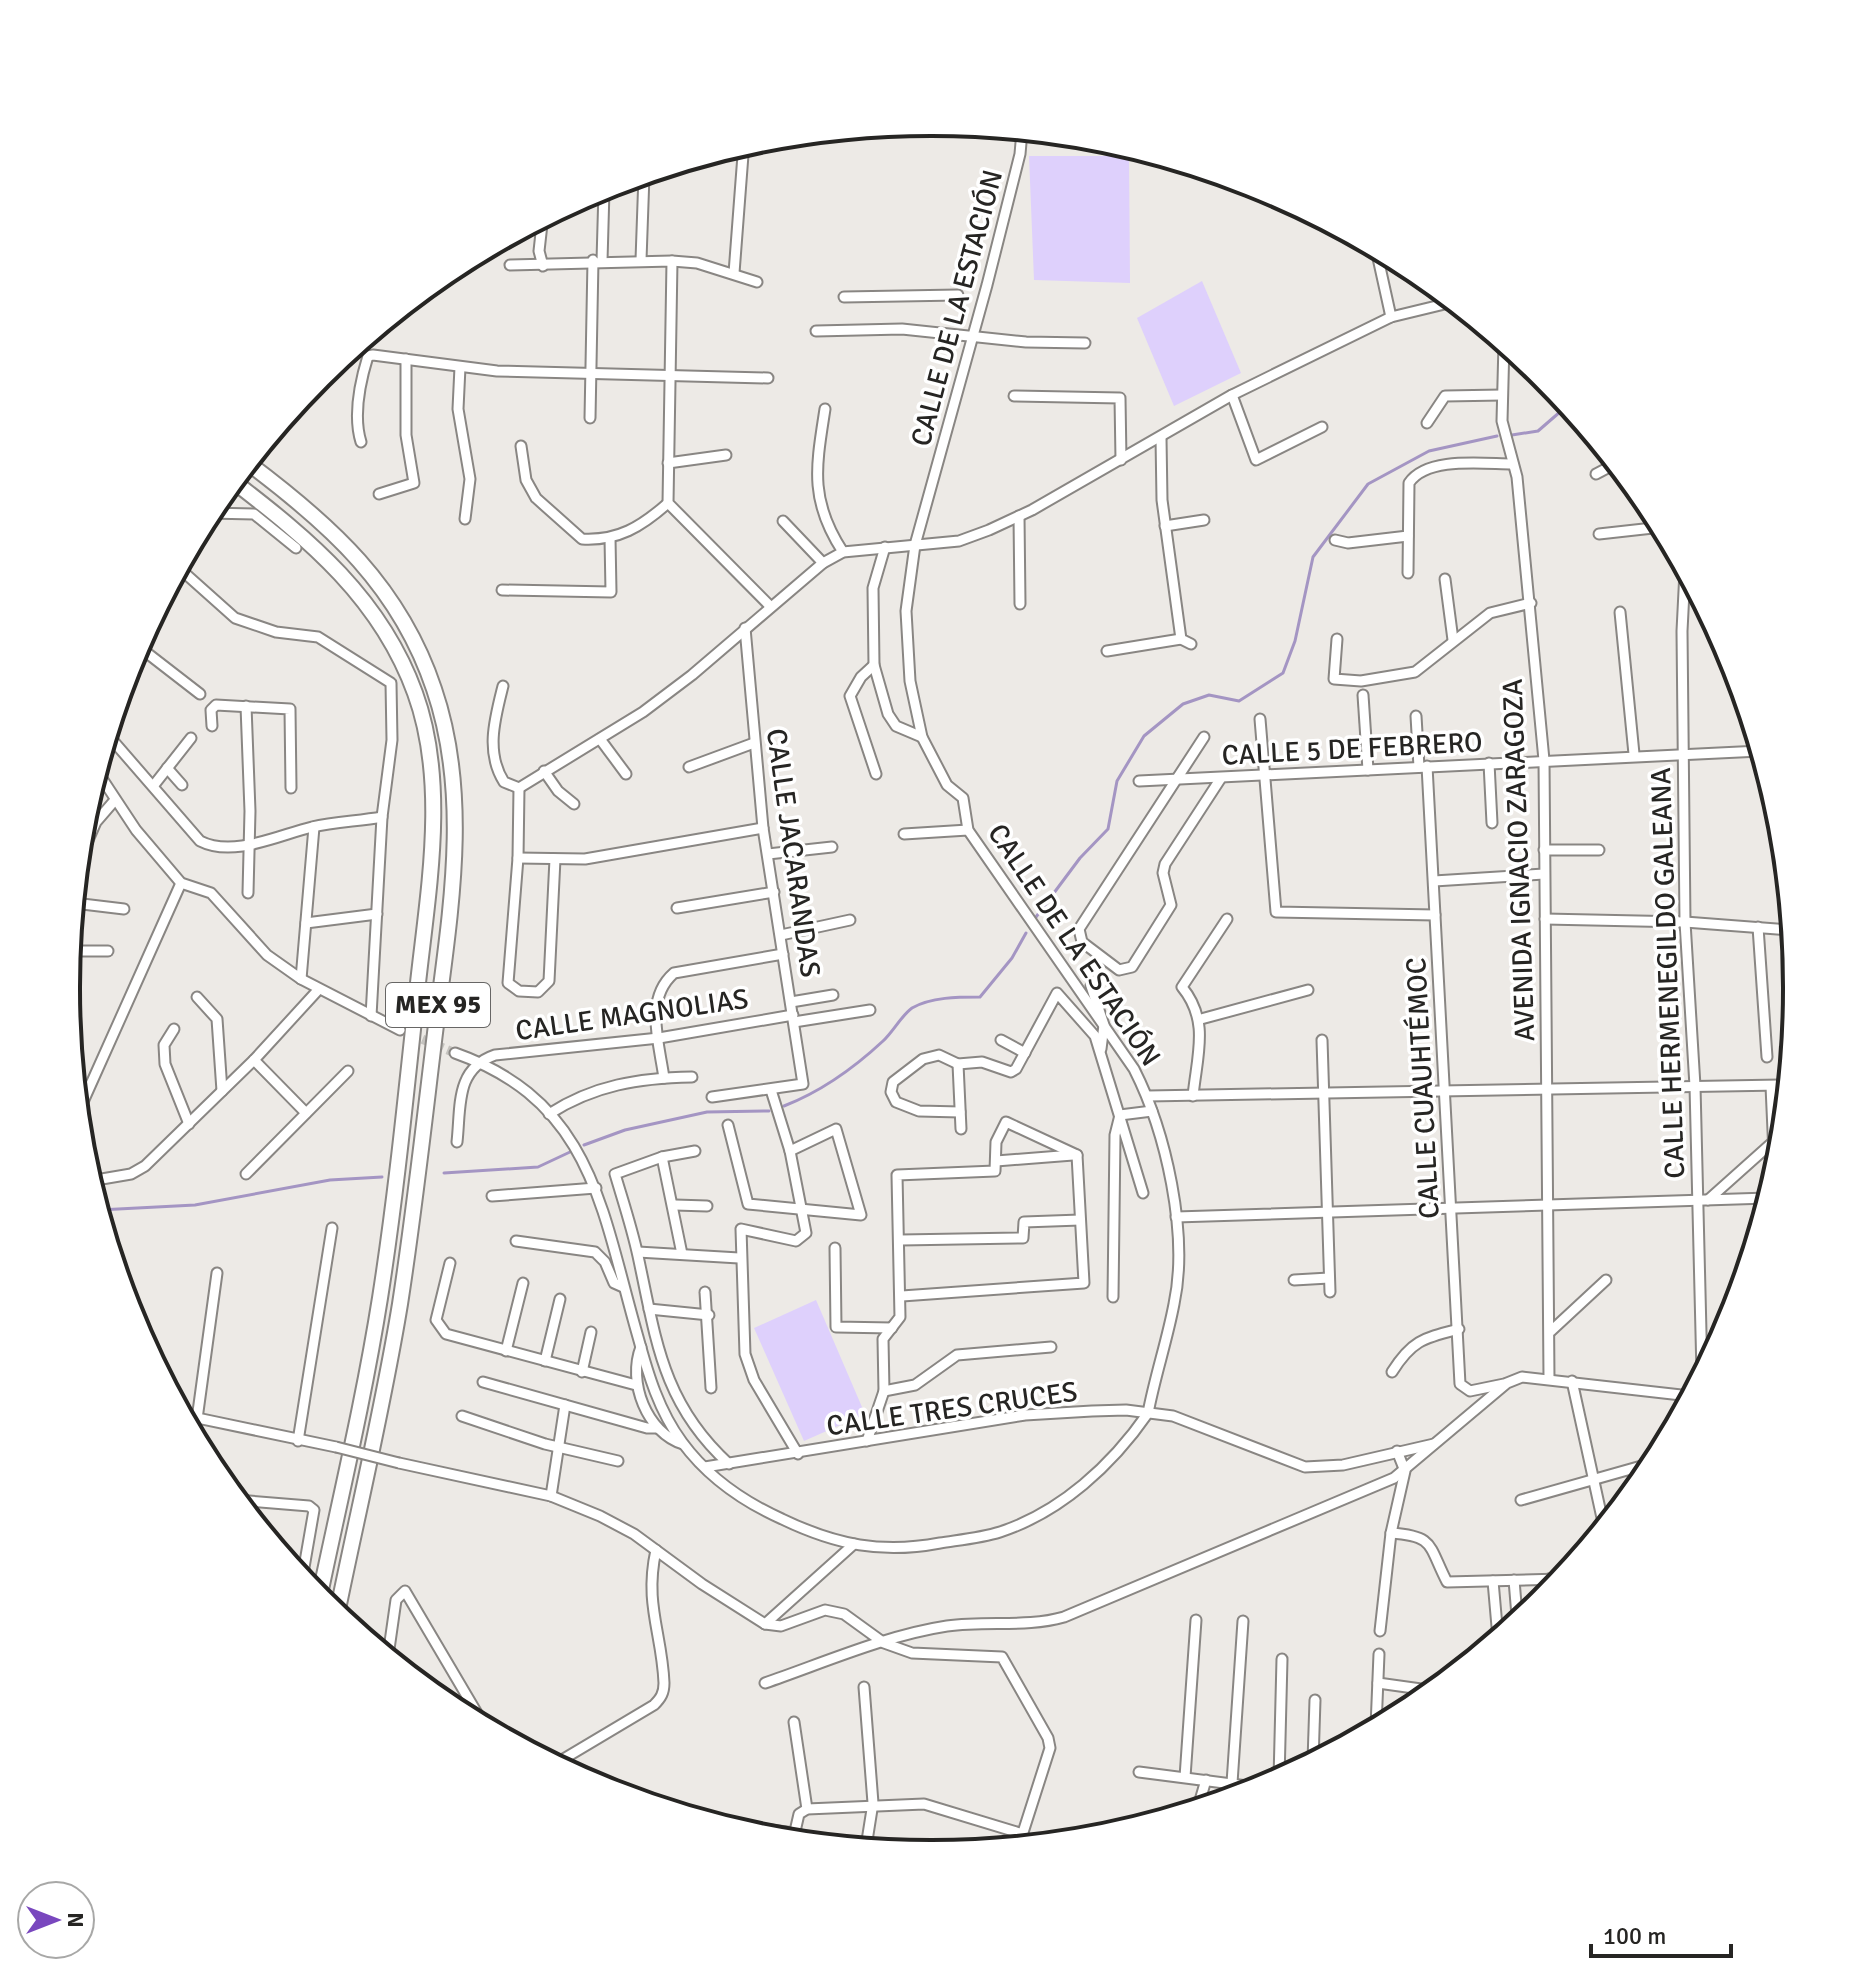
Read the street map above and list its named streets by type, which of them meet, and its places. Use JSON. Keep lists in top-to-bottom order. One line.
{"streets":{"highway":["MEX 95"],"street":["CALLE DE LA ESTACIÓN","CALLE 5 DE FEBRERO","CALLE JACARANDAS","AVENIDA IGNACIO ZARAGOZA","CALLE HERMENEGILDO GALEANA","CALLE MAGNOLIAS","CALLE CUAUHTÉMOC","CALLE TRES CRUCES"]},"crossings":[["CALLE DE LA ESTACIÓN","CALLE MAGNOLIAS"],["CALLE DE LA ESTACIÓN","CALLE TRES CRUCES"],["CALLE 5 DE FEBRERO","AVENIDA IGNACIO ZARAGOZA"],["CALLE 5 DE FEBRERO","CALLE HERMENEGILDO GALEANA"],["CALLE 5 DE FEBRERO","CALLE CUAUHTÉMOC"],["CALLE JACARANDAS","CALLE MAGNOLIAS"],["CALLE CUAUHTÉMOC","CALLE TRES CRUCES"]],"scale_bar":"100 m","north":"right"}
